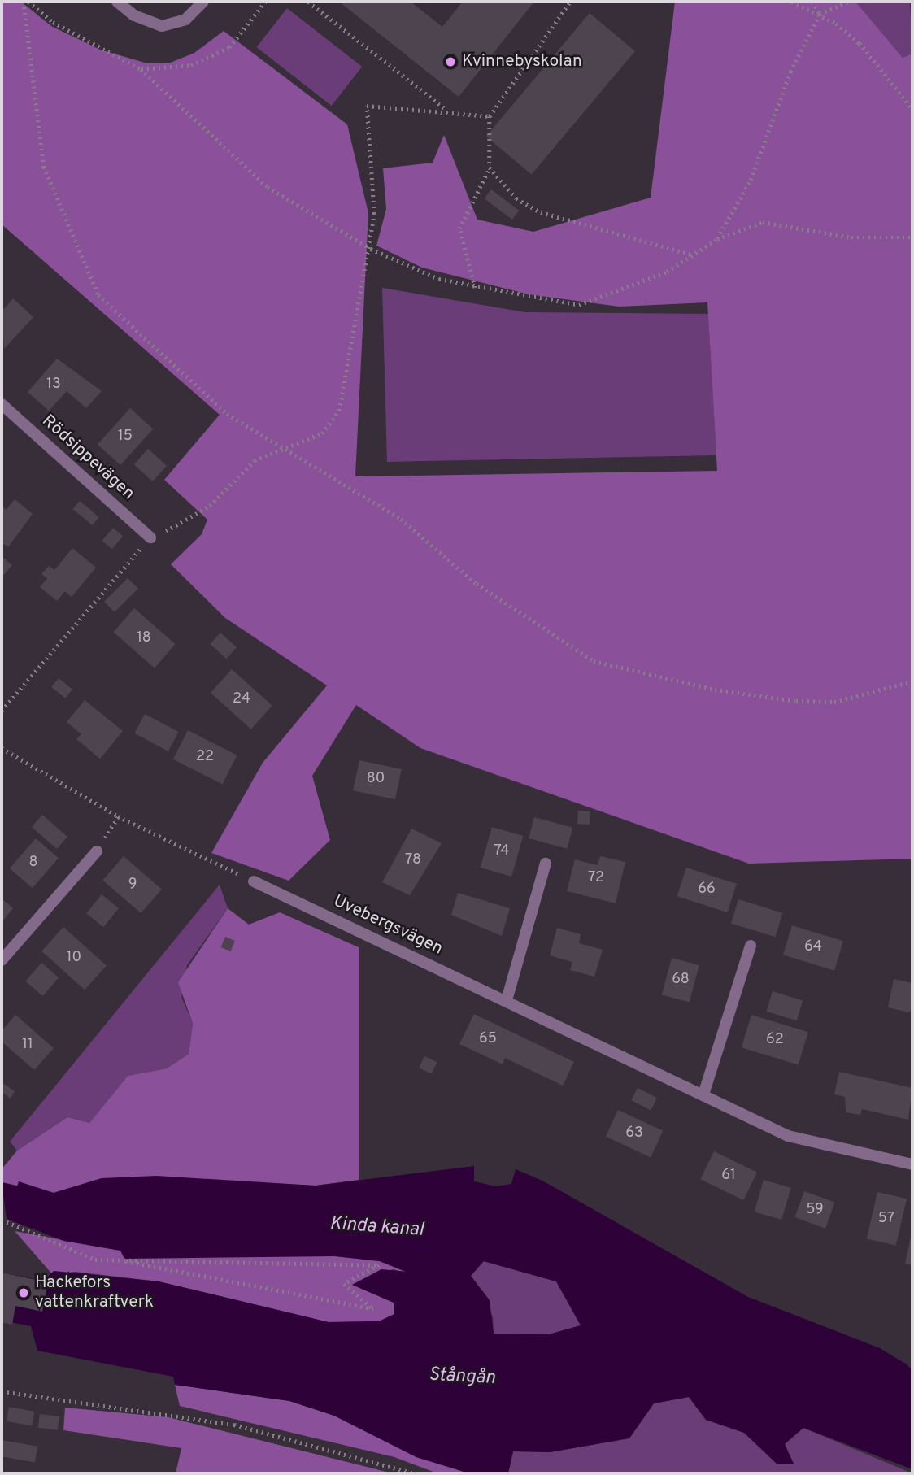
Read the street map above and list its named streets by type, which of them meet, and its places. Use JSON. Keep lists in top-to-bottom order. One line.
{"streets":{"street":["Rödsippevägen","Uvebergsvägen"]},"water":["Kinda kanal","Stångån"],"places":["Kvinnebyskolan","Hackefors vattenkraftverk"],"house_numbers":["13","15","18","24","22","80","74","78","8","72","9","66","64","10","68","65","62","11","63","61","59","57"]}
